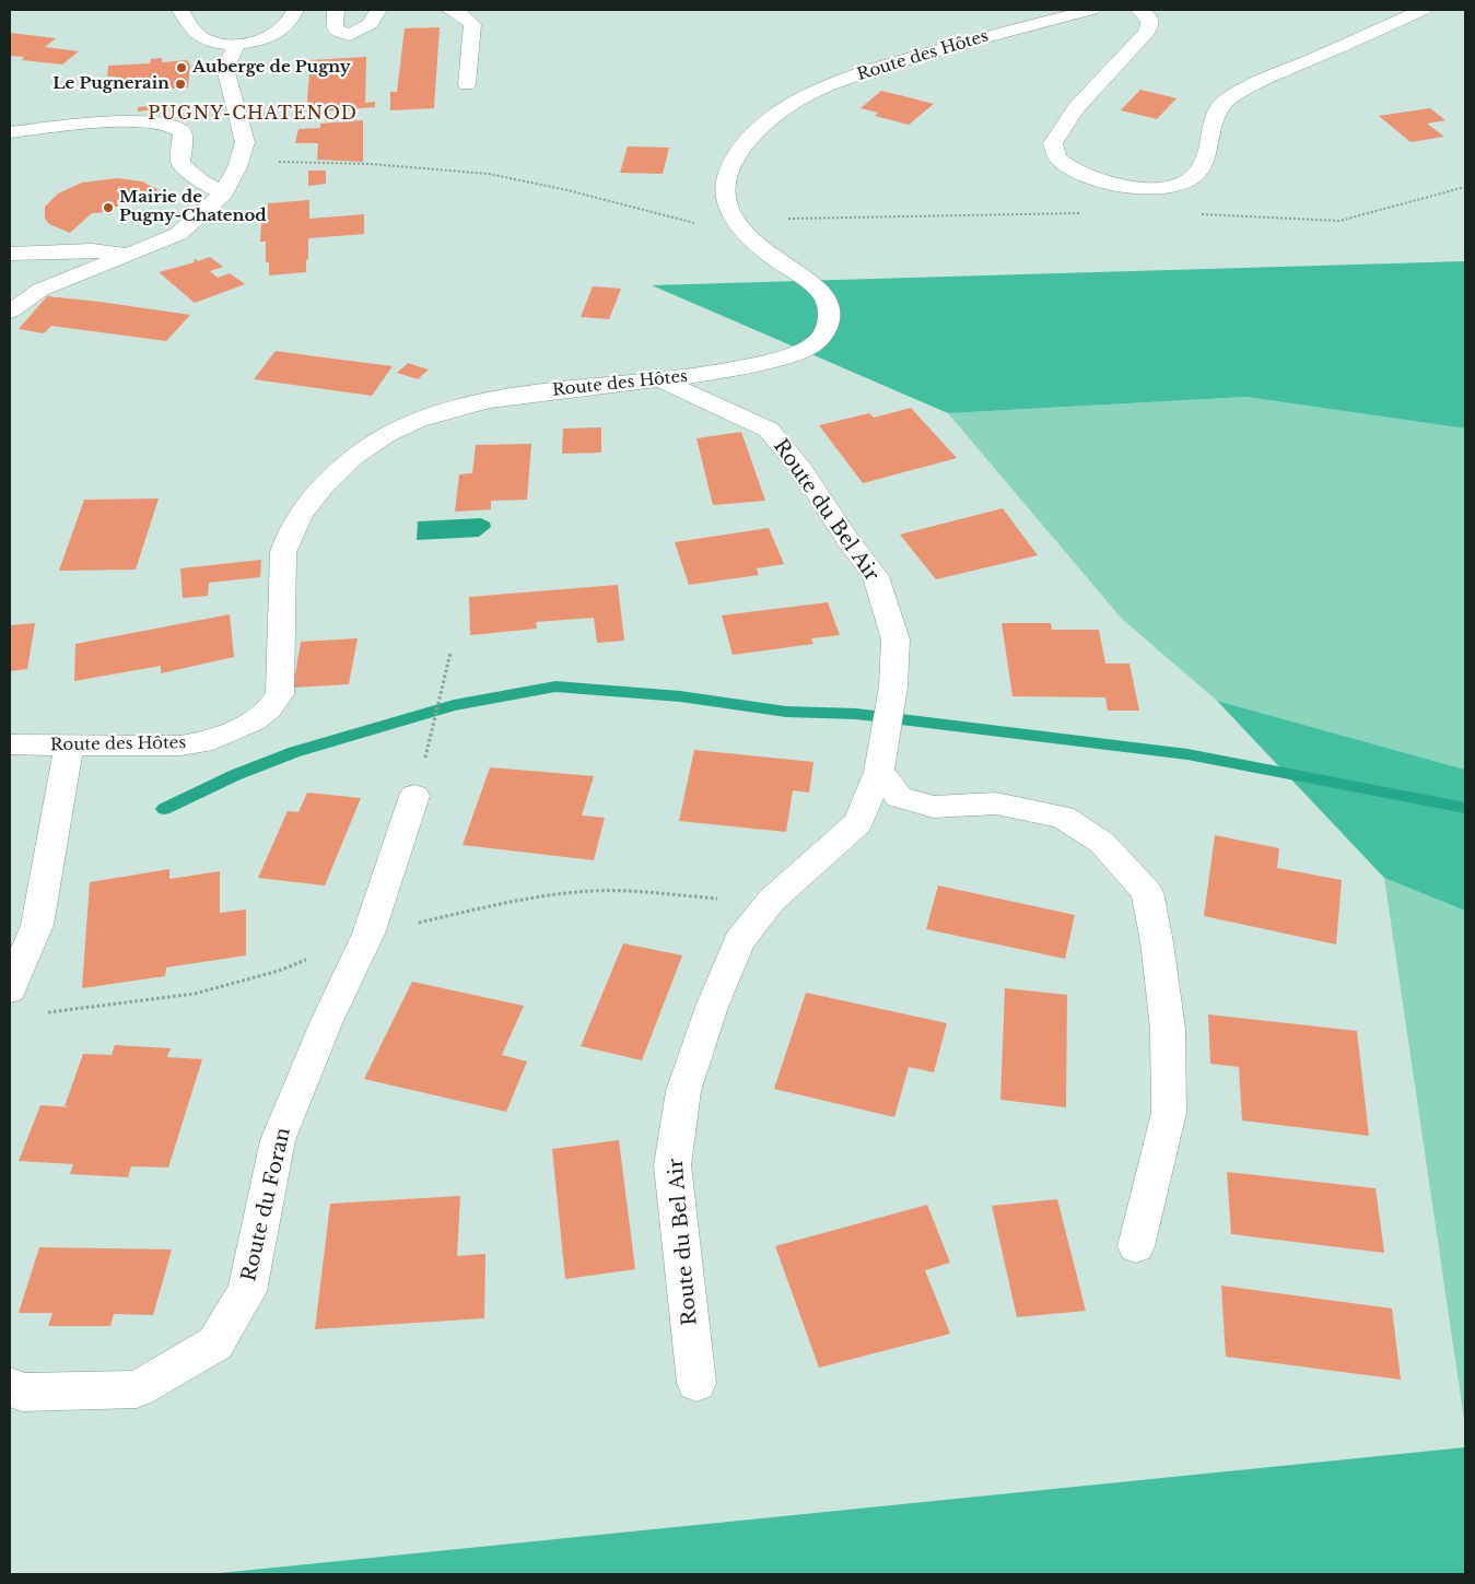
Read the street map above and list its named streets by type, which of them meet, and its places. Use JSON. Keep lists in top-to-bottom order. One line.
{"streets":{"street":["Route des Hôtes","Route du Bel Air","Route du Foran"]},"crossings":[["Route des Hôtes","Route du Bel Air"]],"districts":["PUGNY-CHATENOD"],"places":["Auberge de Pugny","Le Pugnerain","Mairie de Pugny-Chatenod"]}
